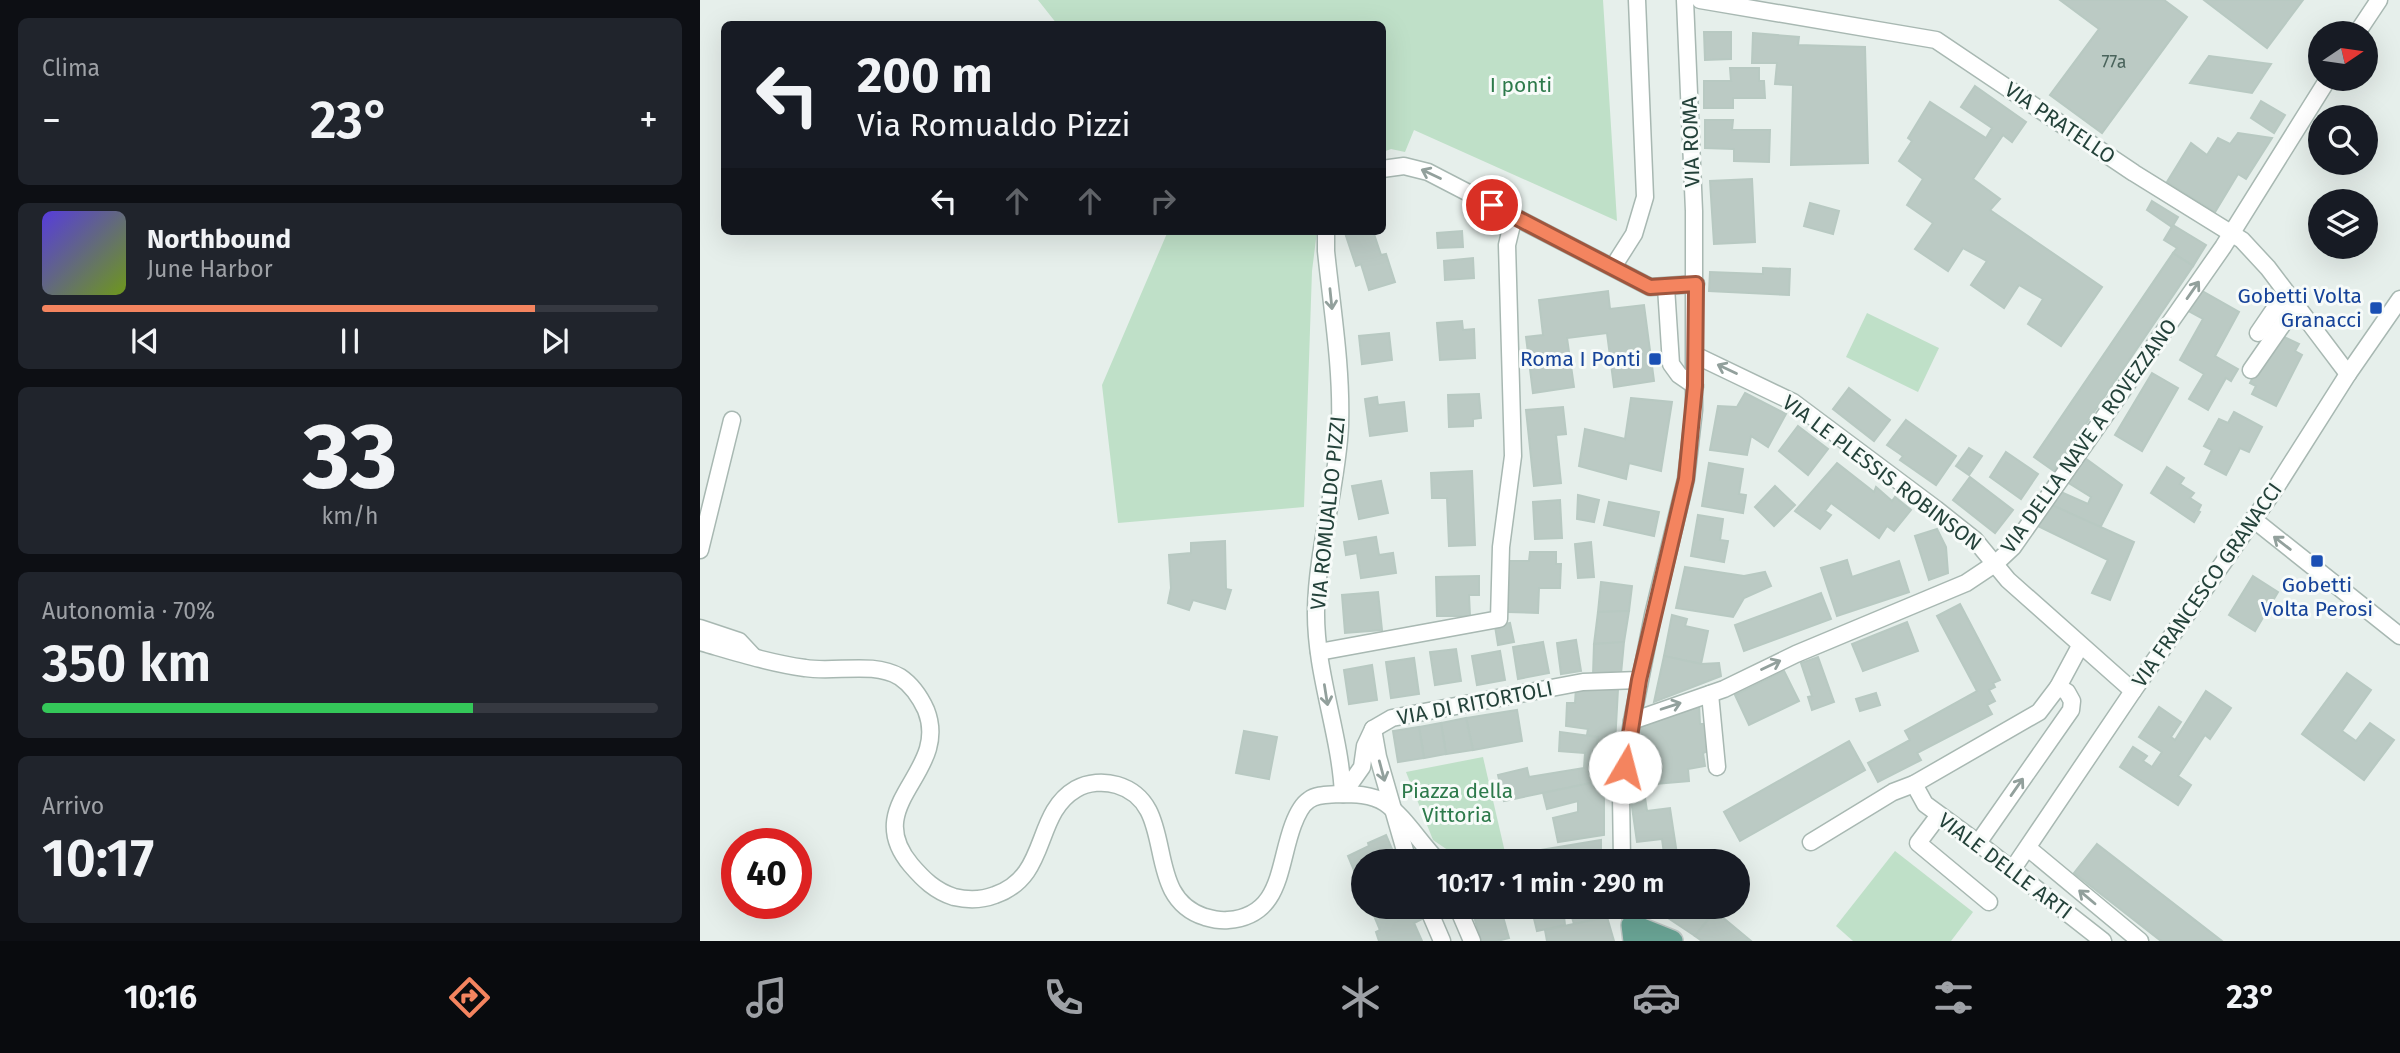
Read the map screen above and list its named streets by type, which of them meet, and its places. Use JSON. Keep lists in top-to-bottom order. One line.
{"streets":{"street":["VIA PRATELLO","VIA ROMA","VIA DELLA NAVE A ROVEZZANO","VIA LE PLESSIS ROBINSON","VIA ROMUALDO PIZZI","VIA FRANCESCO GRANACCI","VIA DI RITORTOLI","VIALE DELLE ARTI"]},"crossings":[["VIA PRATELLO","VIA DELLA NAVE A ROVEZZANO"],["VIA PRATELLO","VIA FRANCESCO GRANACCI"],["VIA ROMA","VIA DELLA NAVE A ROVEZZANO"],["VIA ROMA","VIA LE PLESSIS ROBINSON"],["VIA ROMA","VIA DI RITORTOLI"],["VIA DELLA NAVE A ROVEZZANO","VIA LE PLESSIS ROBINSON"],["VIA LE PLESSIS ROBINSON","VIA FRANCESCO GRANACCI"],["VIA ROMUALDO PIZZI","VIA DI RITORTOLI"],["VIA FRANCESCO GRANACCI","VIALE DELLE ARTI"]],"one_way":["VIA DELLA NAVE A ROVEZZANO","VIA LE PLESSIS ROBINSON","VIA ROMUALDO PIZZI"],"parks":["I ponti","Piazza della Vittoria"],"places":{"transit":["Gobetti Volta Granacci","Roma I Ponti","Gobetti Volta Perosi"]},"house_numbers":["77a"],"north":"right","page":{"tile":["Clima",["33","km/h"],["Autonomia · 70%","350 km"],["Arrivo","10:17"]],"turn":["200 m","Via Romualdo Pizzi"],"heat":["−","23°","+"],"song":["Northbound","June Harbor"],"limit":"40","trip":"10:17 · 1 min · 290 m","tabs":["10:16","23°"]}}
